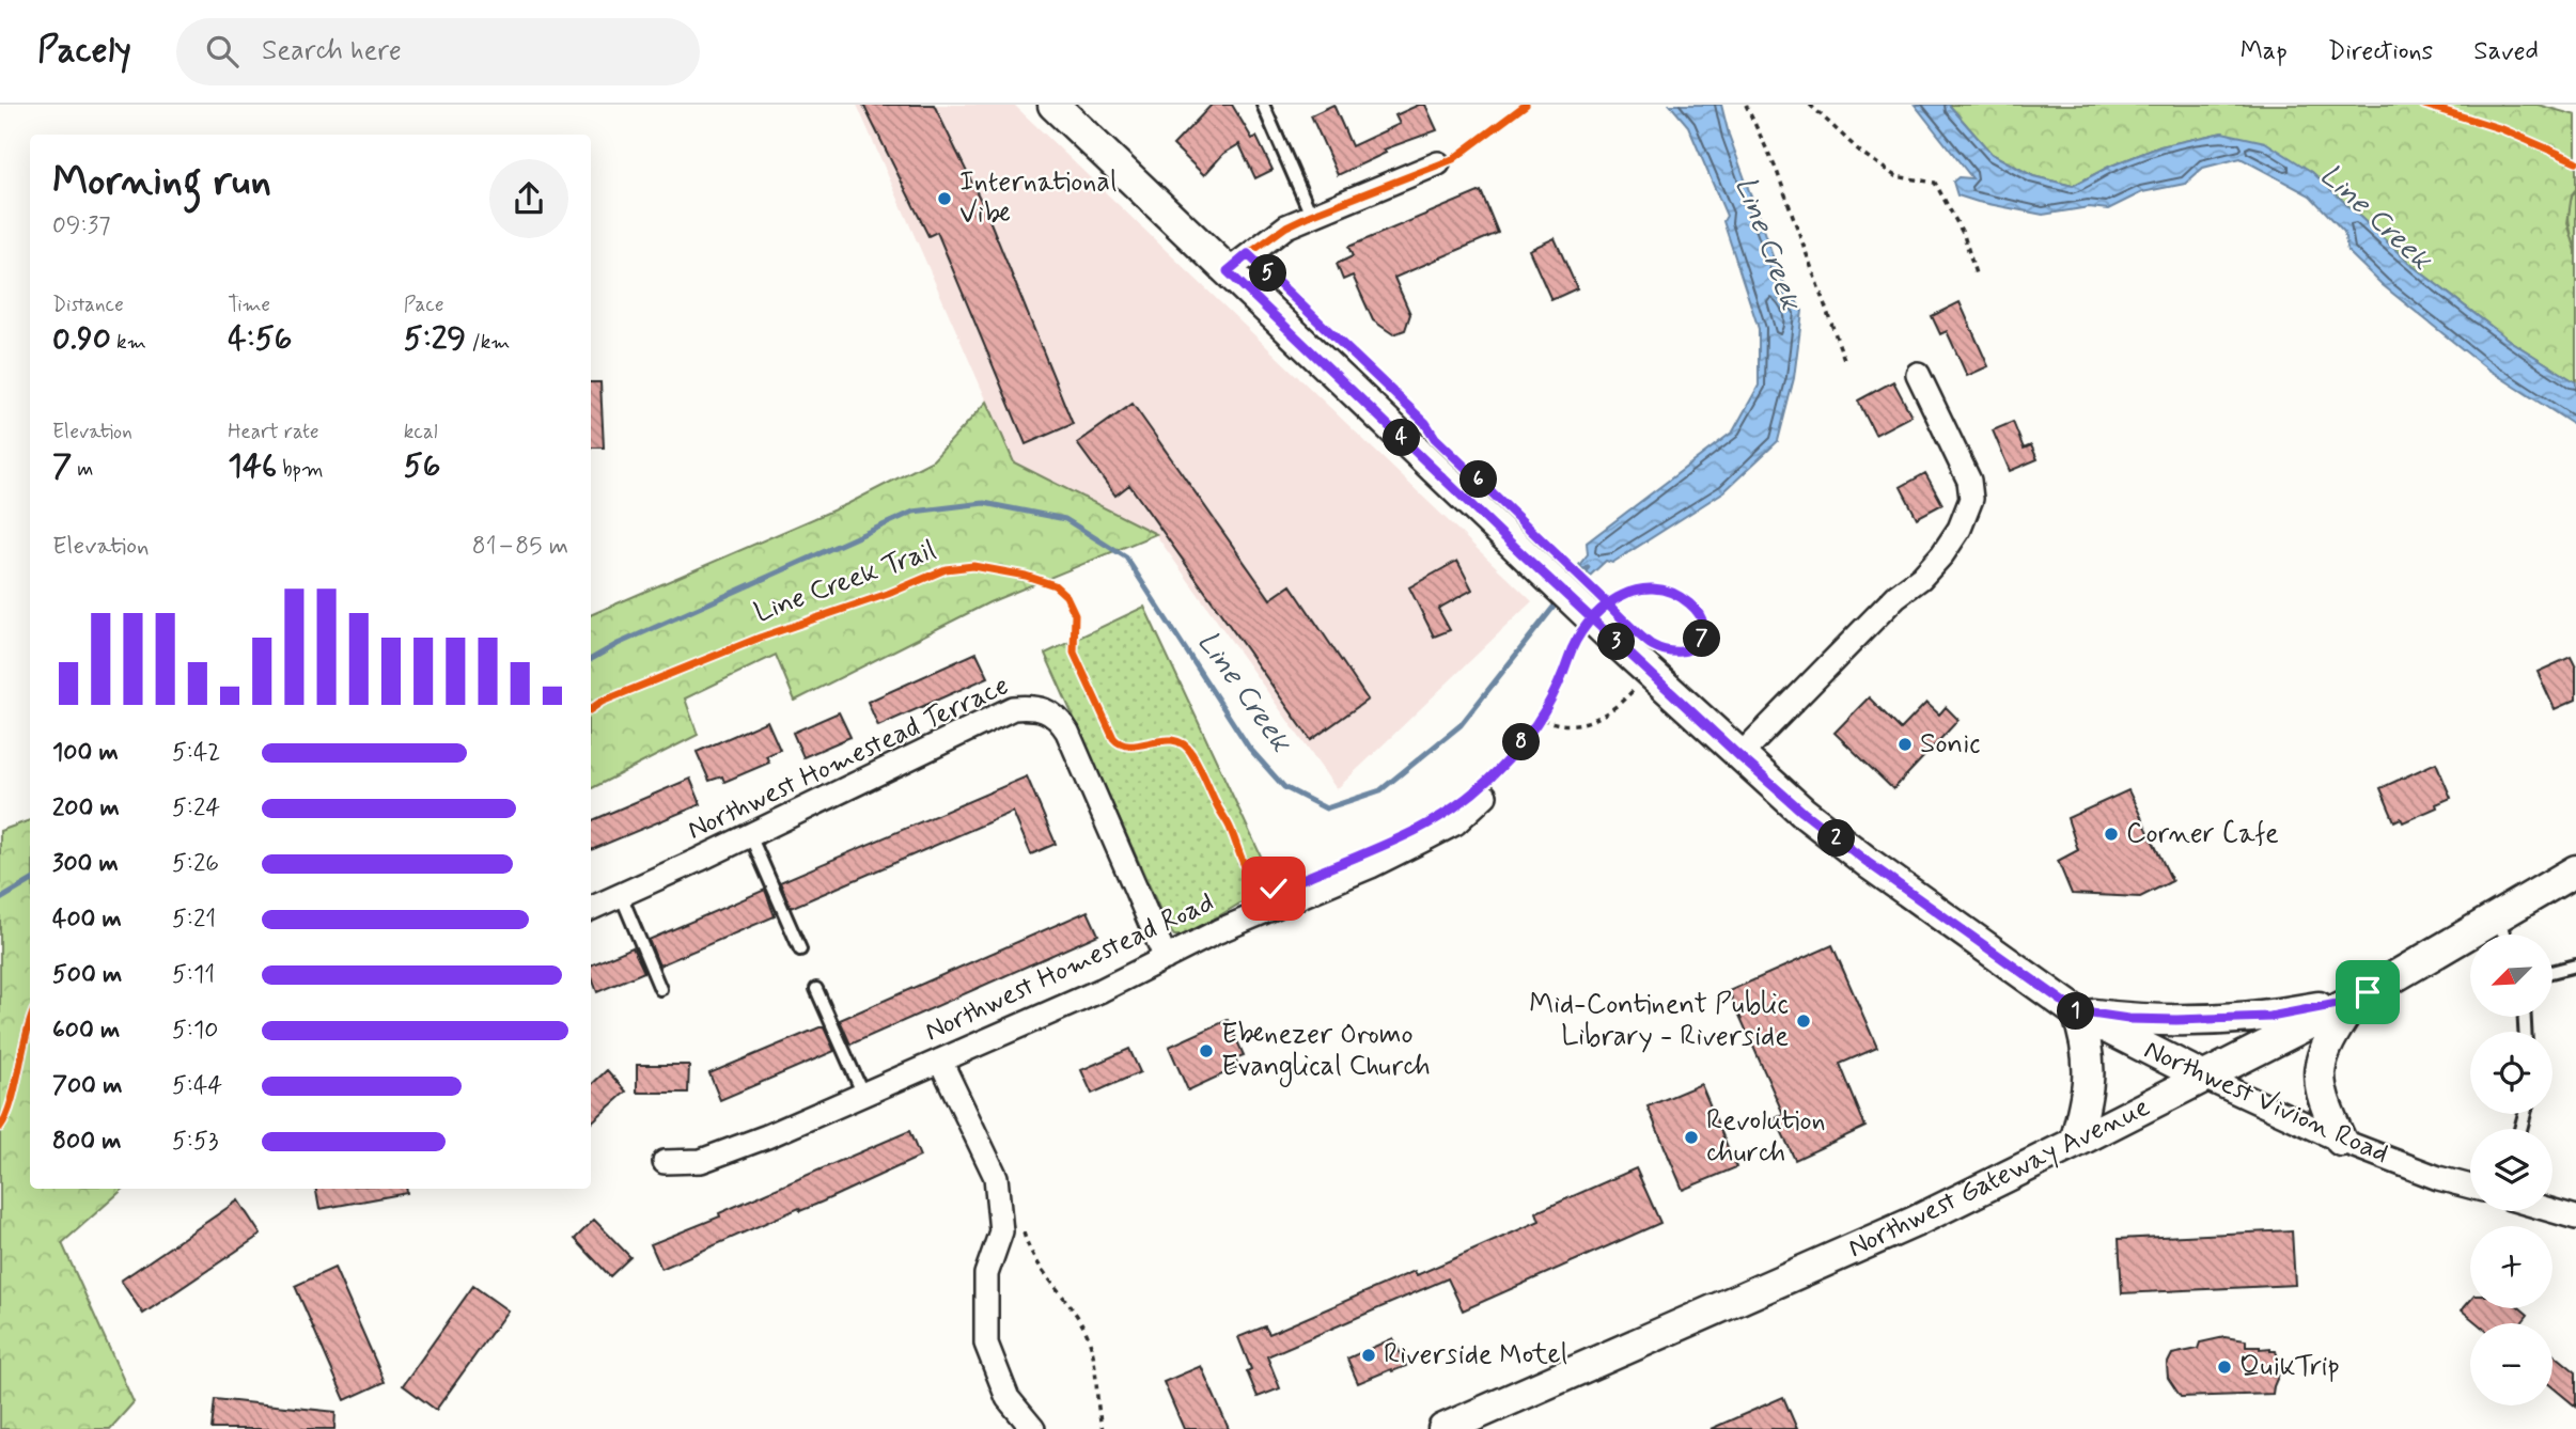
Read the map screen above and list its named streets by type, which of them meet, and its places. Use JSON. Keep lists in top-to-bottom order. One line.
{"streets":{"main road":["Northwest Vivion Road","Northwest Gateway Avenue"],"street":["Northwest Homestead Terrace","Northwest Homestead Road"],"cycle path":["Line Creek Trail"]},"crossings":[["Northwest Homestead Terrace","Northwest Homestead Road"],["Northwest Vivion Road","Northwest Gateway Avenue"]],"water":["Line Creek"],"places":["International Vibe","Sonic","Corner Cafe","Mid-Continent Public Library - Riverside","Ebenezer Oromo Evanglical Church","Revolution church","Riverside Motel","QuikTrip"],"north":"bottom left","page":{"header":"Pacely","search":"Search here","nav":["Map","Directions","Saved"],"heading":["Morning run","09:37"],"pins":["5","4","6","7","3","8","2","1"],"stats":[["Distance","0.90 km"],["Time","4:56"],["Pace","5:29 /km"],["Elevation","7 m"],["Heart rate","146 bpm"],["kcal","56"]],"chart":["Elevation","81–85 m"],"list":[{"name":"100 m","note":"5:42"},{"name":"200 m","note":"5:24"},{"name":"300 m","note":"5:26"},{"name":"400 m","note":"5:21"},{"name":"500 m","note":"5:11"},{"name":"600 m","note":"5:10"},{"name":"700 m","note":"5:44"},{"name":"800 m","note":"5:53"}],"map_buttons":["+","−"]}}
